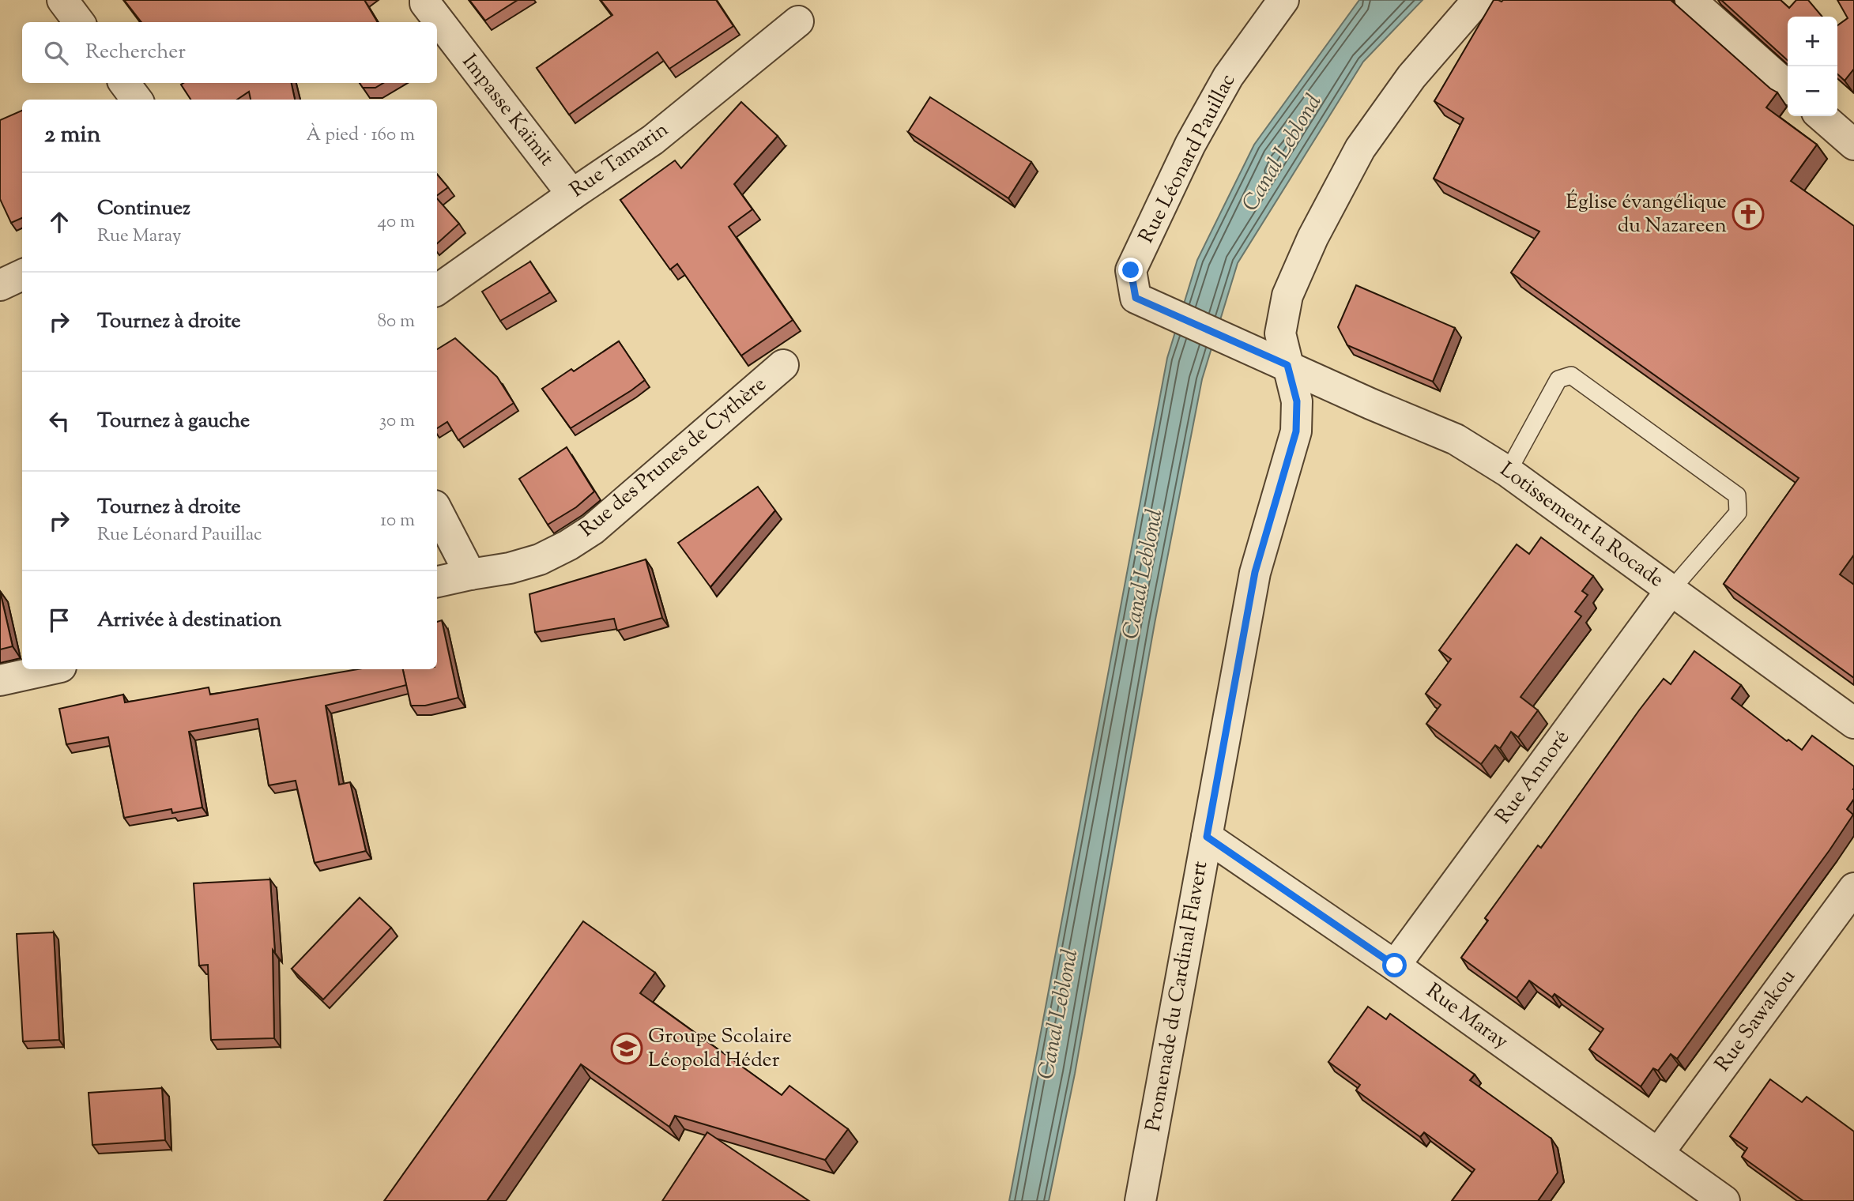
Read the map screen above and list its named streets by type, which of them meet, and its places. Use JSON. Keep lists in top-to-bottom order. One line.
{"streets":{"street":["Impasse Kaïmit","Rue Léonard Pauillac","Rue Tamarin","Rue des Prunes de Cythère","Lotissement la Rocade","Rue Annoré","Promenade du Cardinal Flavert","Rue Maray","Rue Sawakou"]},"crossings":[["Impasse Kaïmit","Rue Tamarin"],["Rue Léonard Pauillac","Lotissement la Rocade"],["Lotissement la Rocade","Rue Annoré"],["Lotissement la Rocade","Promenade du Cardinal Flavert"],["Rue Annoré","Rue Maray"],["Promenade du Cardinal Flavert","Rue Maray"],["Rue Maray","Rue Sawakou"]],"water":["Canal Leblond"],"places":{"church":["Église évangélique du Nazareen"],"school or university":["Groupe Scolaire Léopold Héder"]},"page":{"map_buttons":["+","−"],"search":"Rechercher","heading":["2 min","À pied · 160 m"],"list":[["Continuez","Rue Maray","40 m"],["Tournez à droite","80 m"],["Tournez à gauche","30 m"],["Tournez à droite","Rue Léonard Pauillac","10 m"],"Arrivée à destination"]}}
